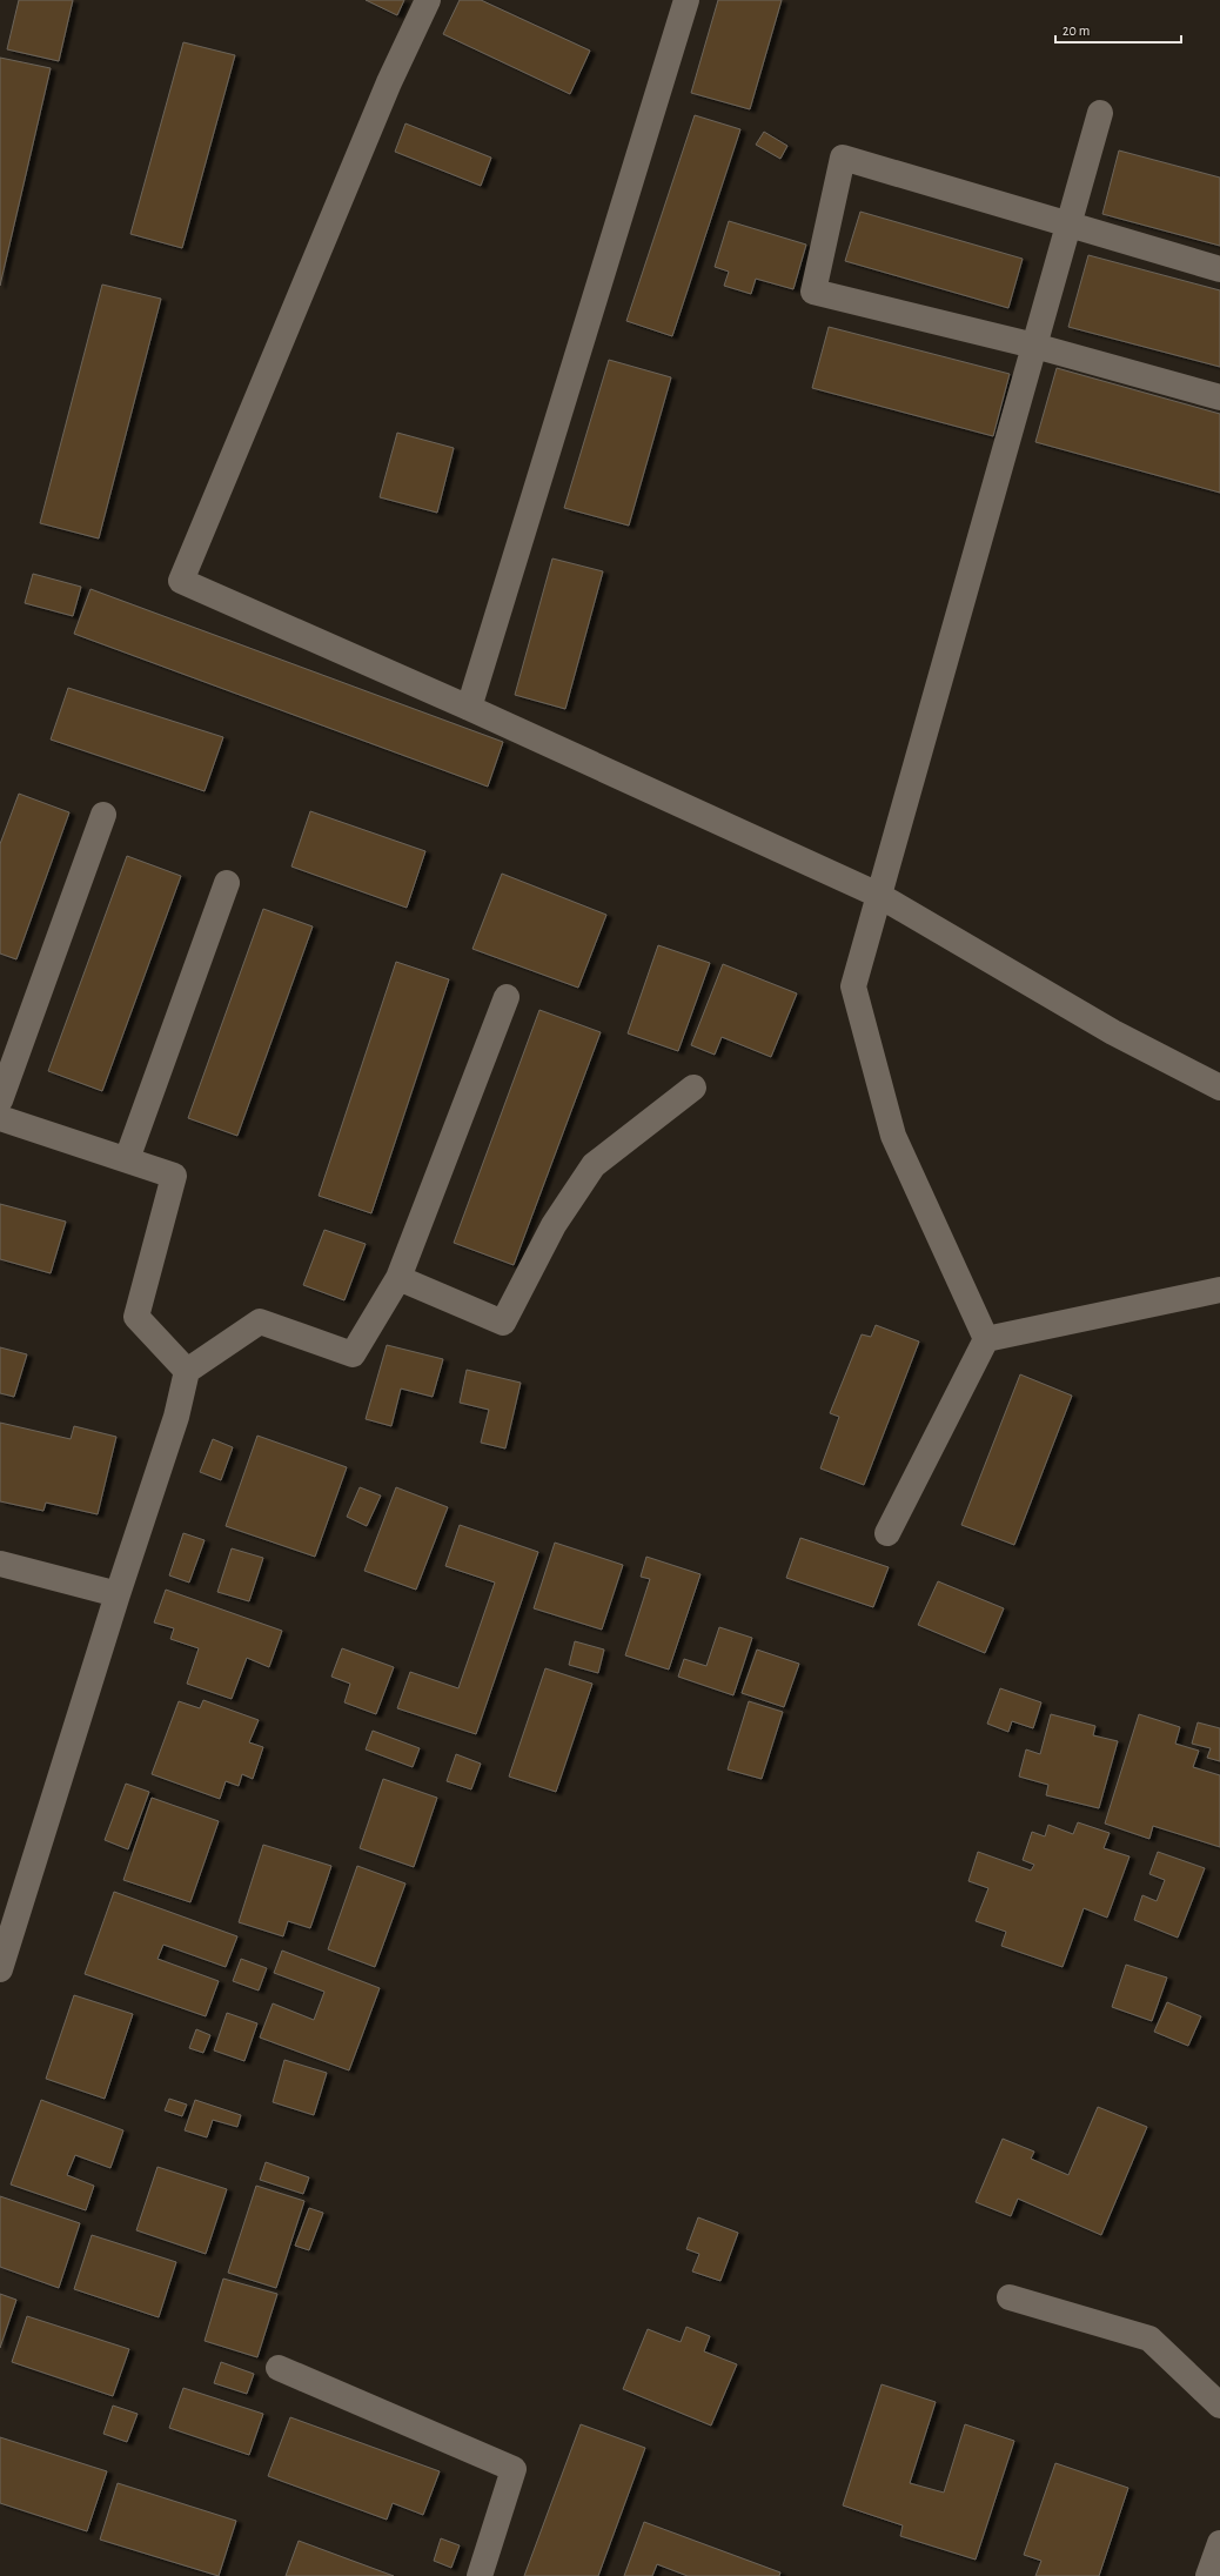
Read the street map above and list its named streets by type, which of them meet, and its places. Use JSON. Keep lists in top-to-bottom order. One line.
{"scale_bar":"20 m"}
